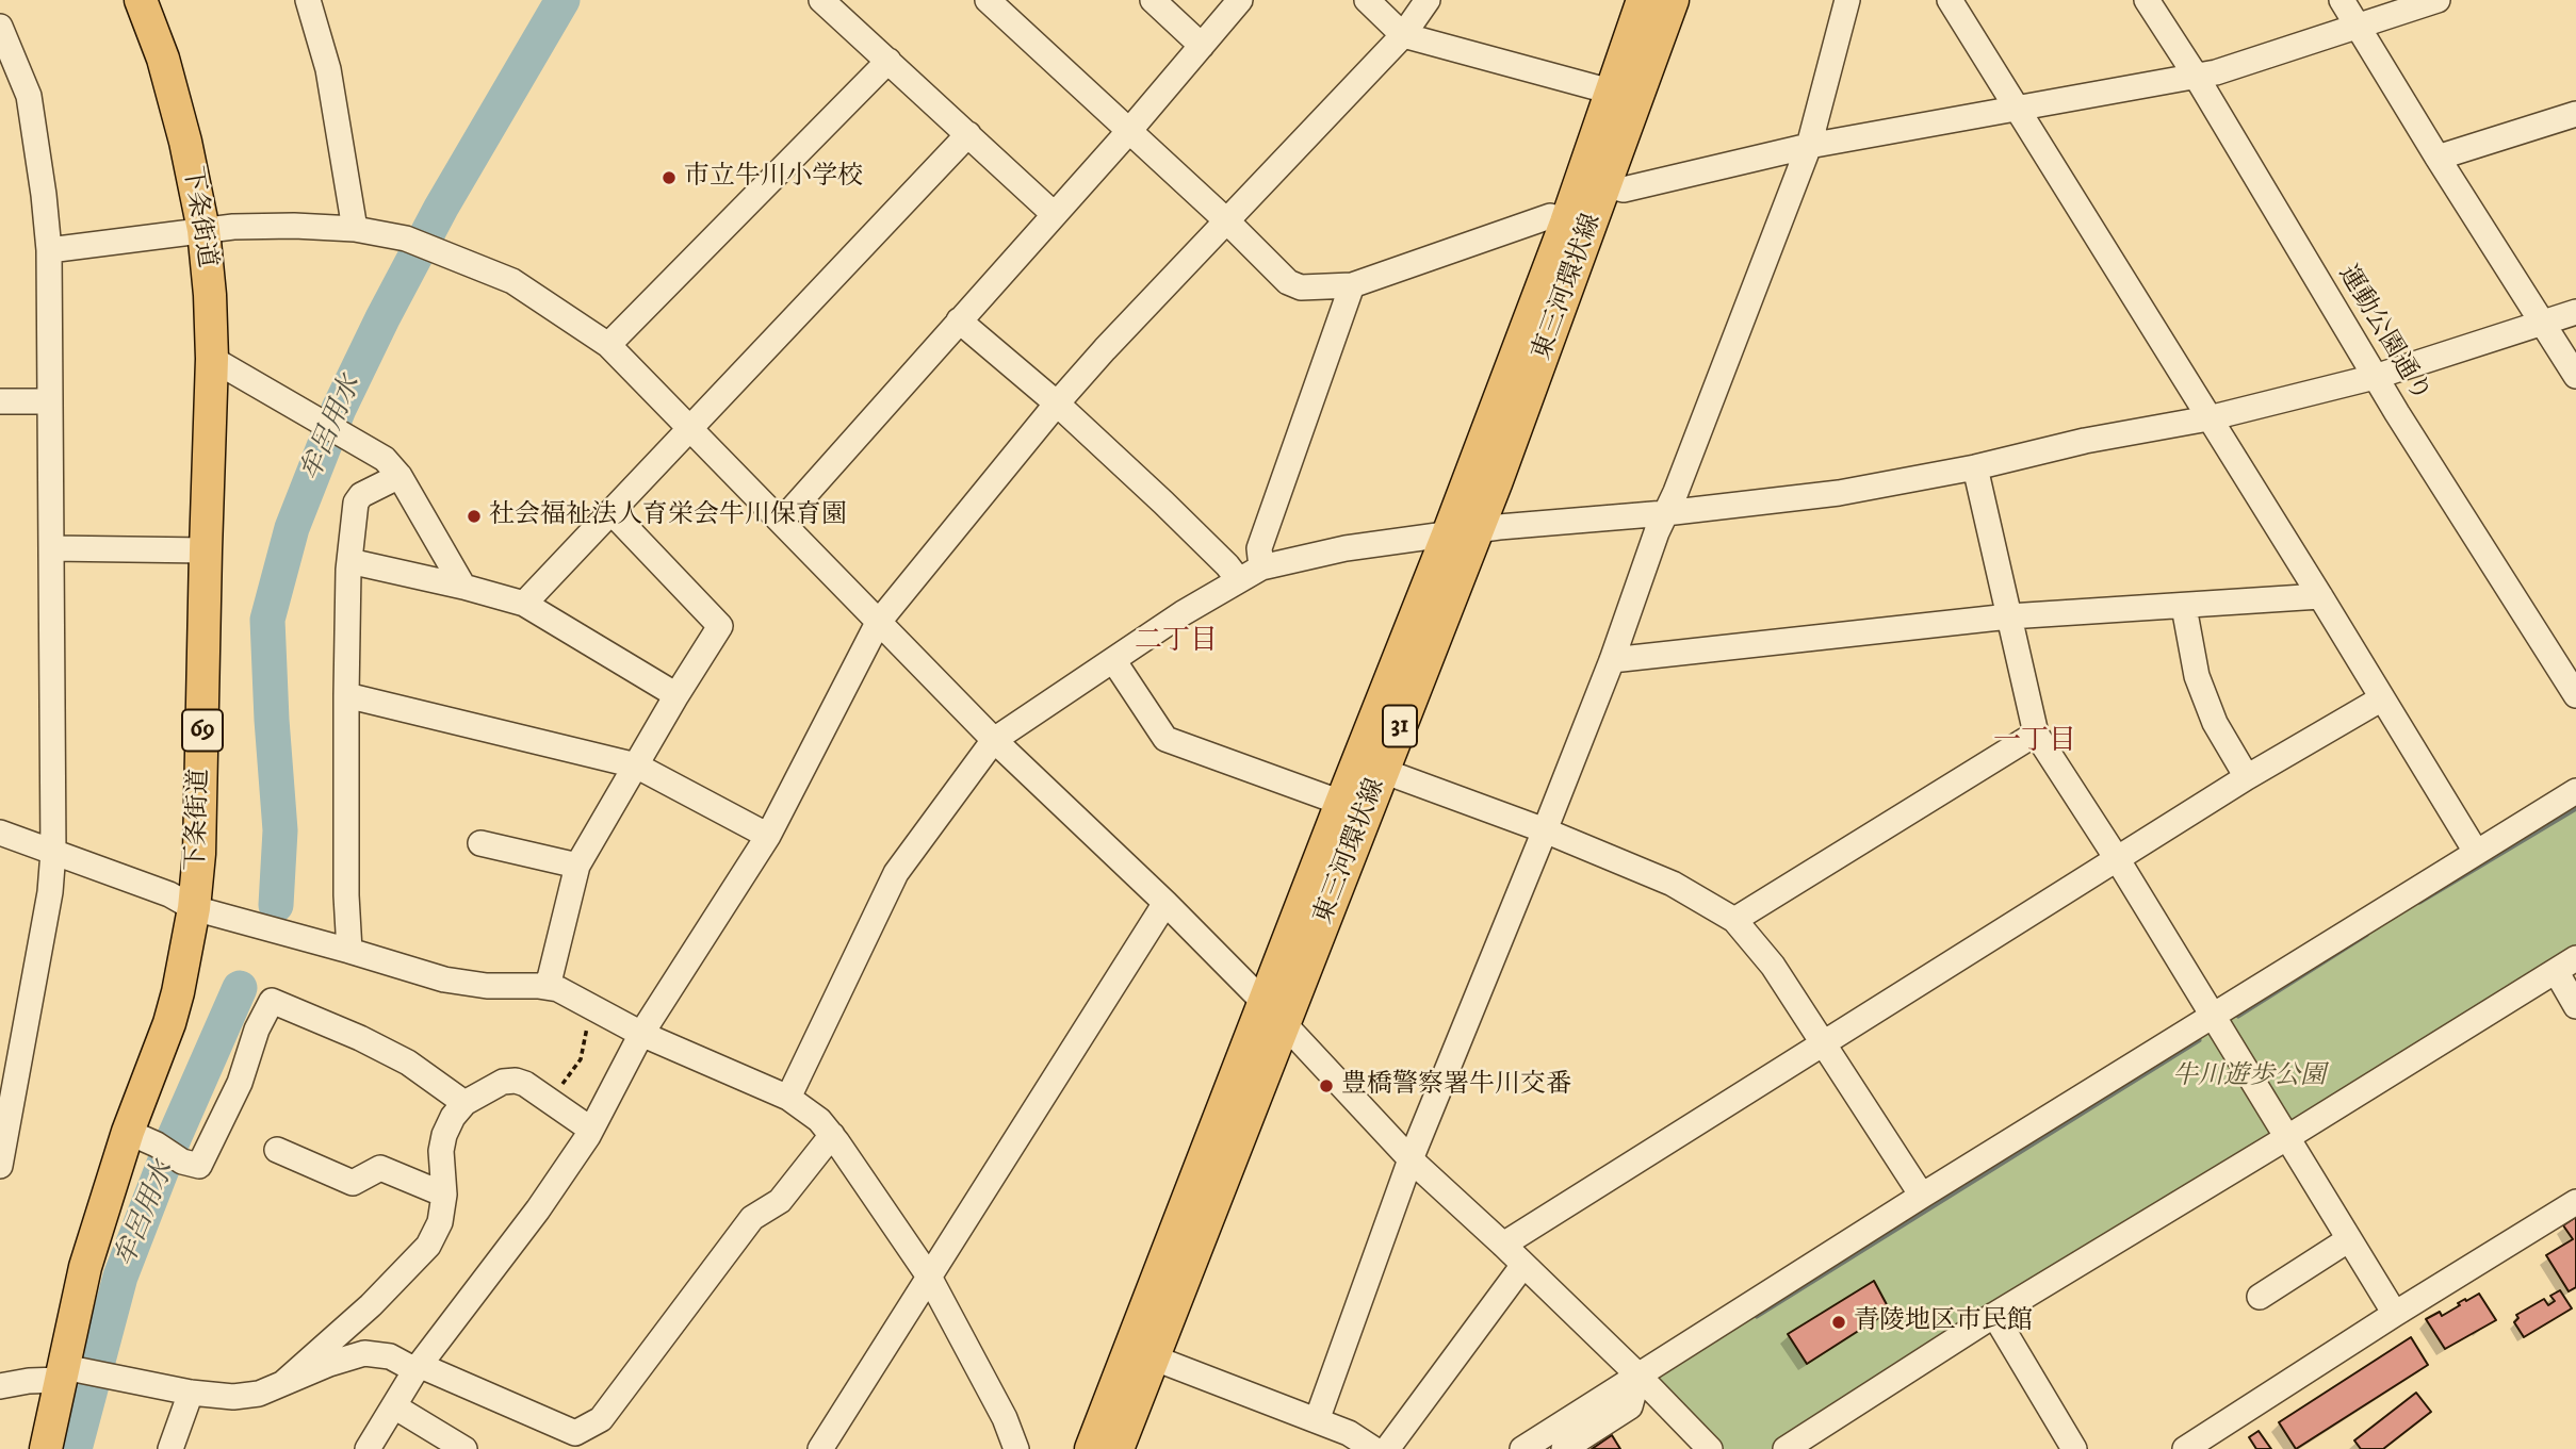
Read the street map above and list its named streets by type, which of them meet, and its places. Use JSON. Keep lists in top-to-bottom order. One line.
{"streets":{"main road":["下条街道","東三河環状線","31","69"],"street":["運動公園通り"]},"districts":["二丁目","一丁目"],"water":["牟呂用水"],"parks":["牛川遊歩公園"],"places":["市立牛川小学校","社会福祉法人育栄会牛川保育園","豊橋警察署牛川交番","青陵地区市民館"]}
